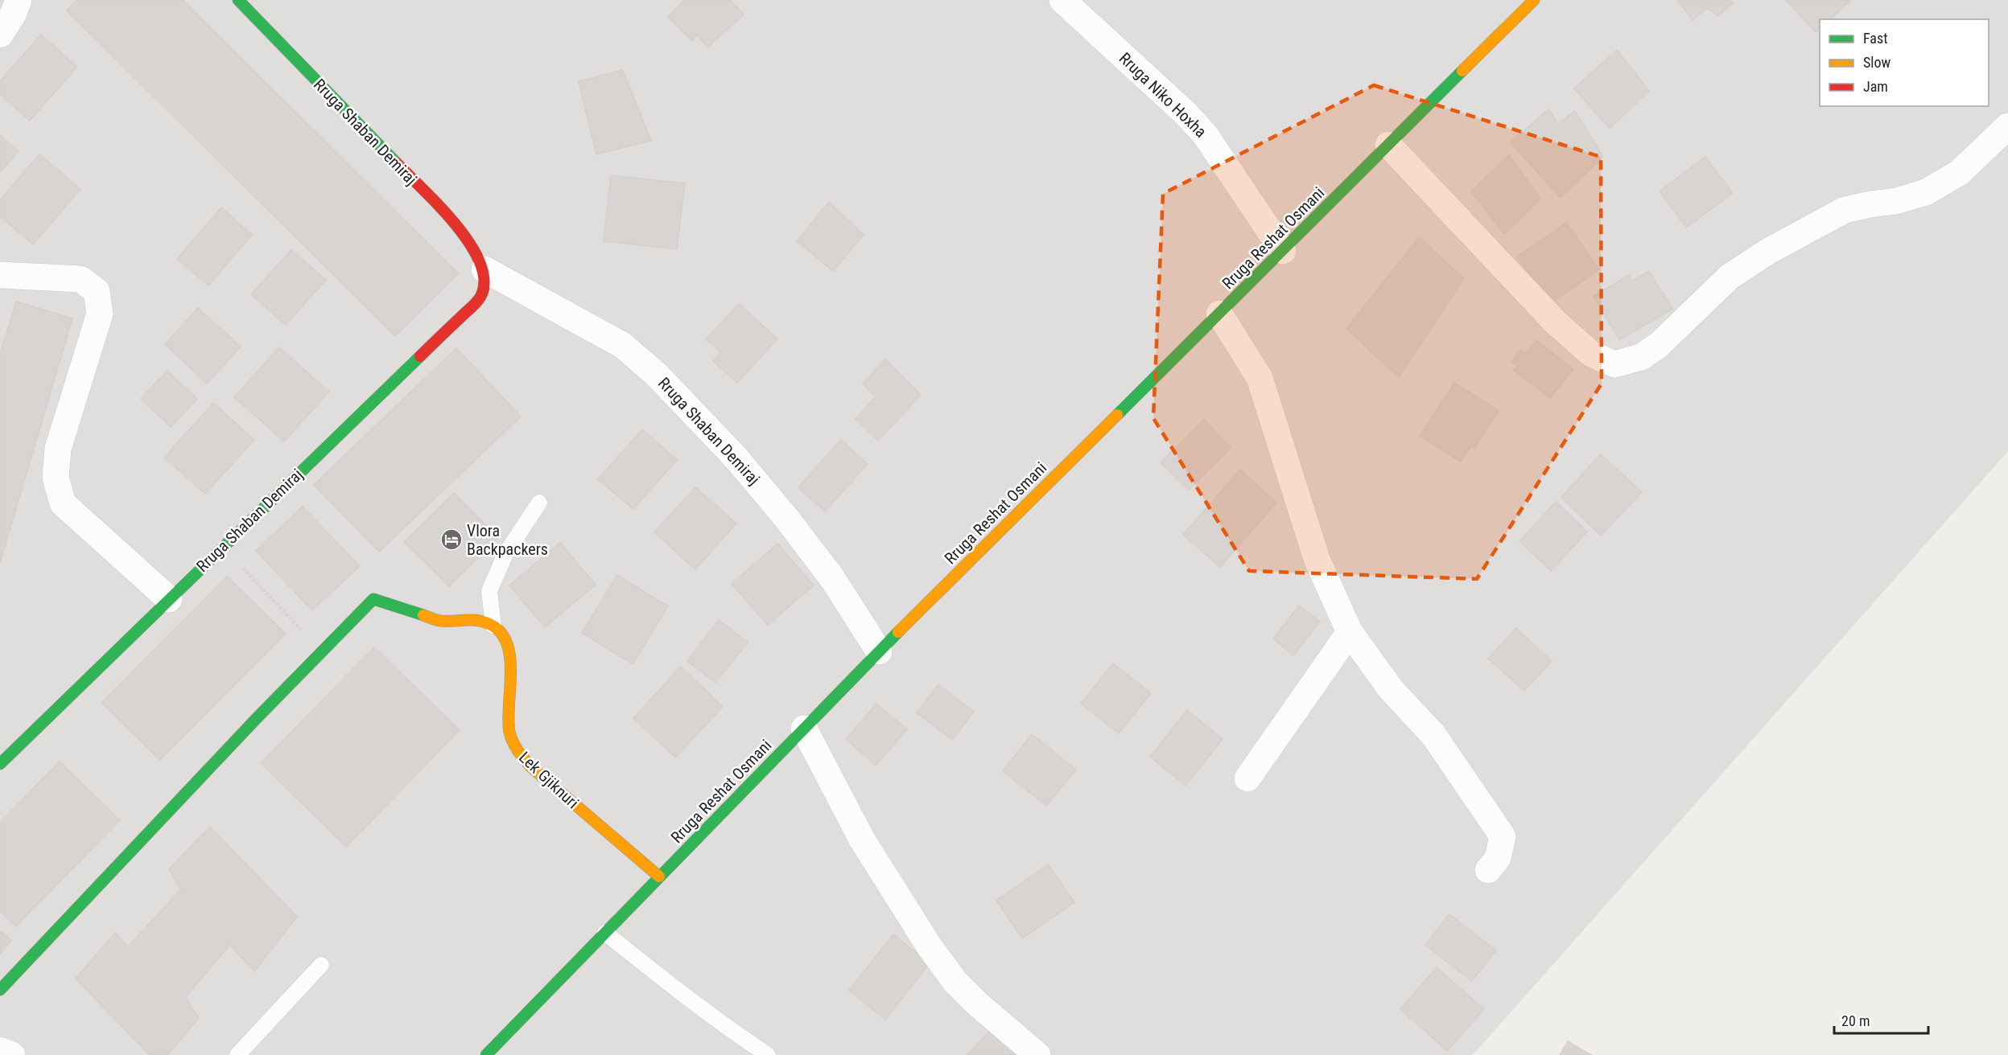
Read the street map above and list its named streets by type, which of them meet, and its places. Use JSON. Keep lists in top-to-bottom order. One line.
{"streets":{"street":["Rruga Niko Hoxha","Rruga Shaban Demiraj","Rruga Reshat Osmani","Lek Gjiknuri"]},"crossings":[["Rruga Niko Hoxha","Rruga Reshat Osmani"],["Rruga Shaban Demiraj","Rruga Reshat Osmani"],["Rruga Reshat Osmani","Lek Gjiknuri"]],"places":{"hotel":["Vlora Backpackers"]},"legend":["Fast","Slow","Jam"],"scale_bar":"20 m"}
